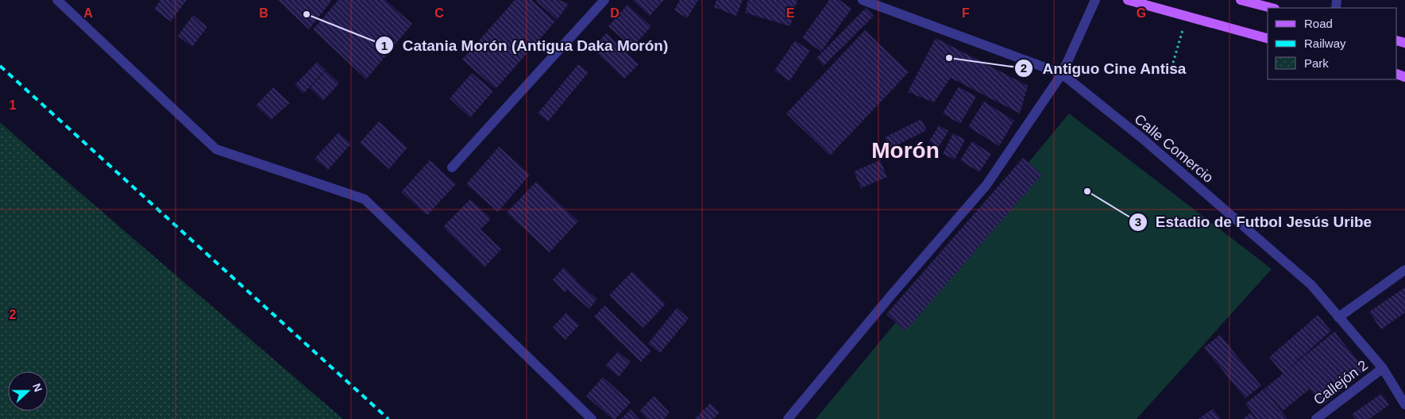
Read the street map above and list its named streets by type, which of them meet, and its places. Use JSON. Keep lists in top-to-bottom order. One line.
{"streets":{"street":["Calle Comercio","Callejón 2"]},"crossings":[["Calle Comercio","Callejón 2"]],"districts":["Morón"],"places":["Catania Morón (Antigua Daka Morón)","Antiguo Cine Antisa","Estadio de Futbol Jesús Uribe"],"legend":["Road","Railway","Park"],"north":"right","grid":{"columns":["A","B","C","D","E","F","G"],"rows":["1","2"]}}
